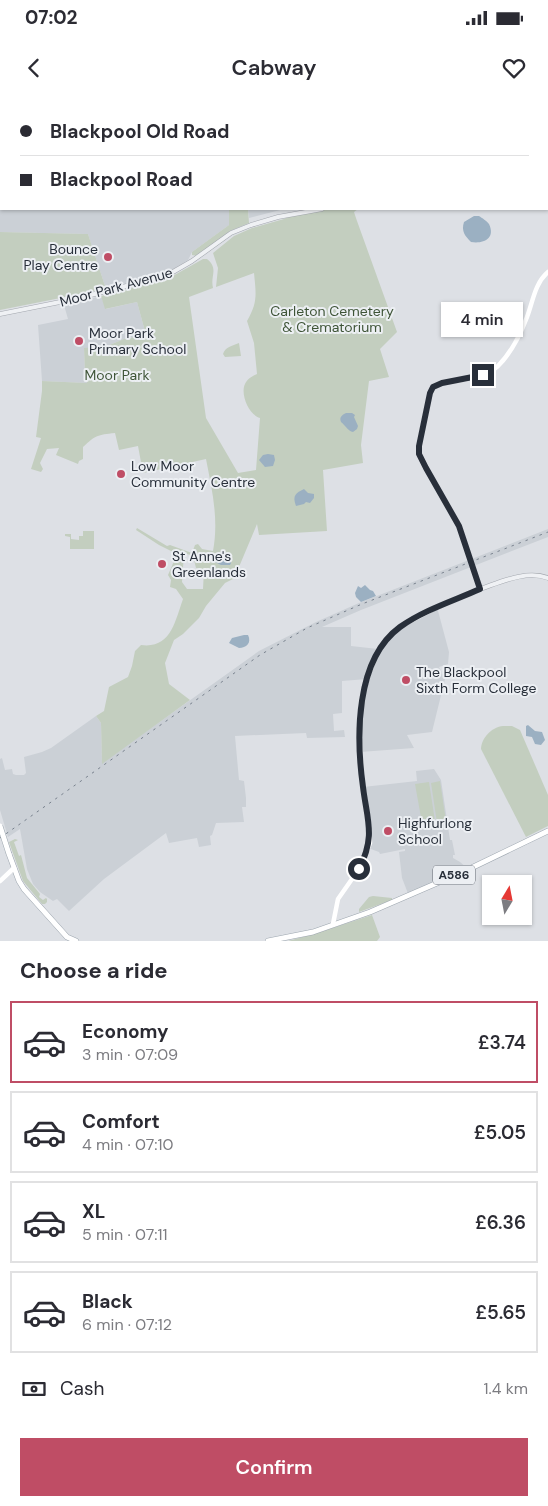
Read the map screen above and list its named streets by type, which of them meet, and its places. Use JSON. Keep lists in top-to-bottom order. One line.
{"streets":{"main road":["A586"],"street":["Moor Park Avenue"]},"parks":["Carleton Cemetery & Crematorium","Moor Park"],"places":["Bounce Play Centre","Moor Park Primary School","Low Moor Community Centre","St Anne's Greenlands","The Blackpool Sixth Form College","Highfurlong School"],"north":"top","page":{"status":"07:02","header":"Cabway","banner":["Blackpool Old Road","Blackpool Road"],"bubble":"4 min","heading":"Choose a ride","list":[{"name":"Economy","note":"3 min · 07:09","value":"£3.74"},{"name":"Comfort","note":"4 min · 07:10","value":"£5.05"},{"name":"XL","note":"5 min · 07:11","value":"£6.36"},{"name":"Black","note":"6 min · 07:12","value":"£5.65"}],"pay":["Cash","1.4 km"],"buttons":"Confirm"}}
